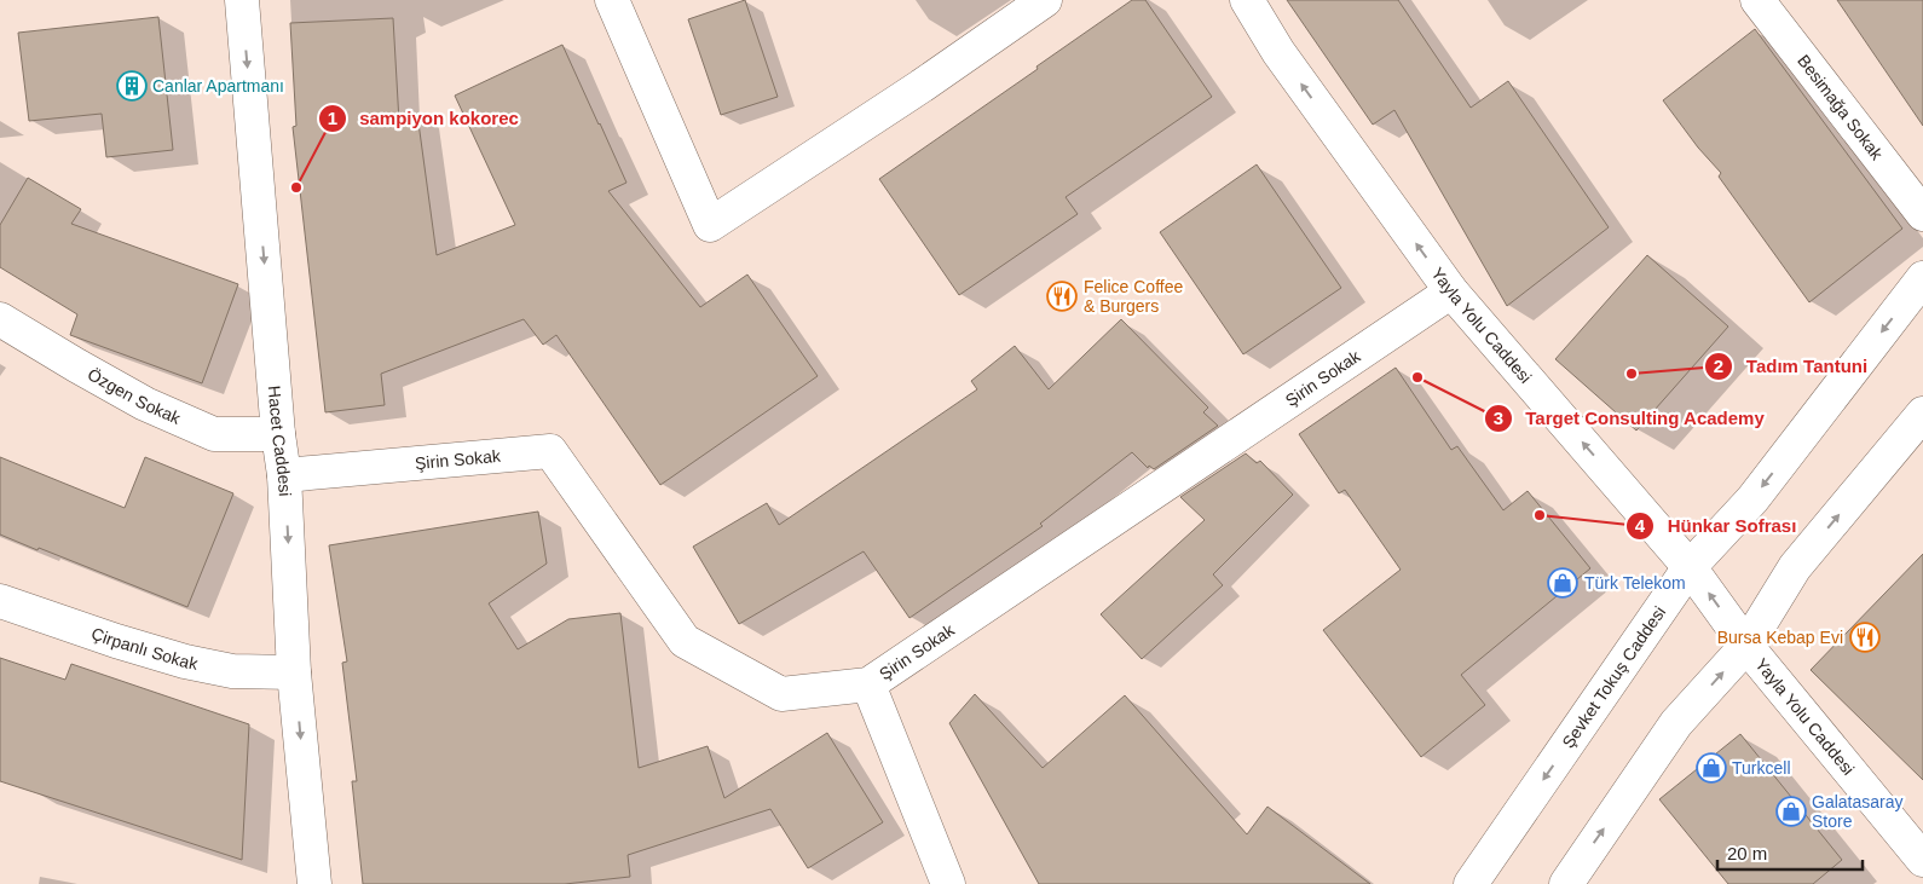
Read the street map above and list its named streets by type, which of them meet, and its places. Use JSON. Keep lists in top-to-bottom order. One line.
{"streets":{"street":["Besimağa Sokak","Yayla Yolu Caddesi","Şirin Sokak","Özgen Sokak","Hacet Caddesi","Çirpanlı Sokak","Şevket Tokuş Caddesi"]},"crossings":[["Yayla Yolu Caddesi","Şirin Sokak"],["Yayla Yolu Caddesi","Şevket Tokuş Caddesi"],["Şirin Sokak","Hacet Caddesi"],["Özgen Sokak","Hacet Caddesi"],["Hacet Caddesi","Çirpanlı Sokak"]],"one_way":["Yayla Yolu Caddesi","Hacet Caddesi"],"places":{"building":["Canlar Apartmanı"],"other":["sampiyon kokorec","Tadım Tantuni","Target Consulting Academy","Hünkar Sofrası"],"restaurant":["Felice Coffee & Burgers","Bursa Kebap Evi"],"shop":["Türk Telekom","Turkcell","Galatasaray Store"]},"scale_bar":"20 m"}
